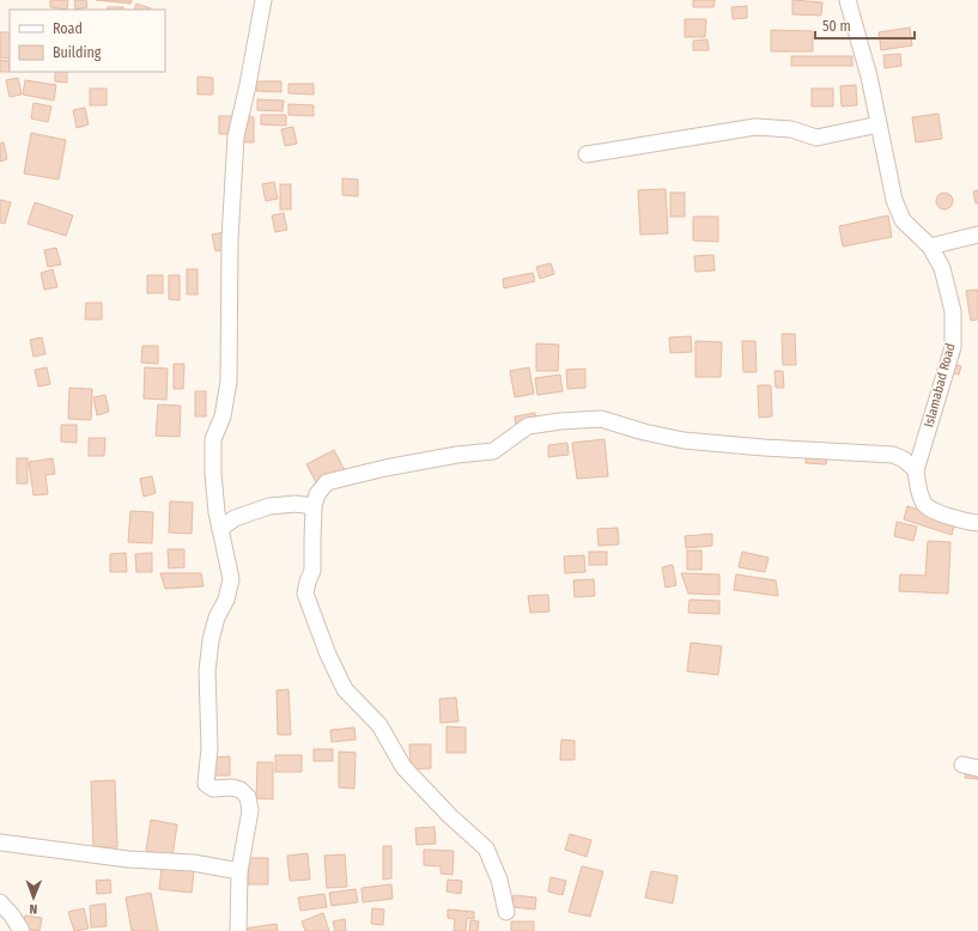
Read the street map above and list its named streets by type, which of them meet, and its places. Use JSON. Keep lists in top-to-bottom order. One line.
{"streets":{"street":["Islamabad Road"]},"legend":["Road","Building"],"scale_bar":"50 m","north":"bottom"}
